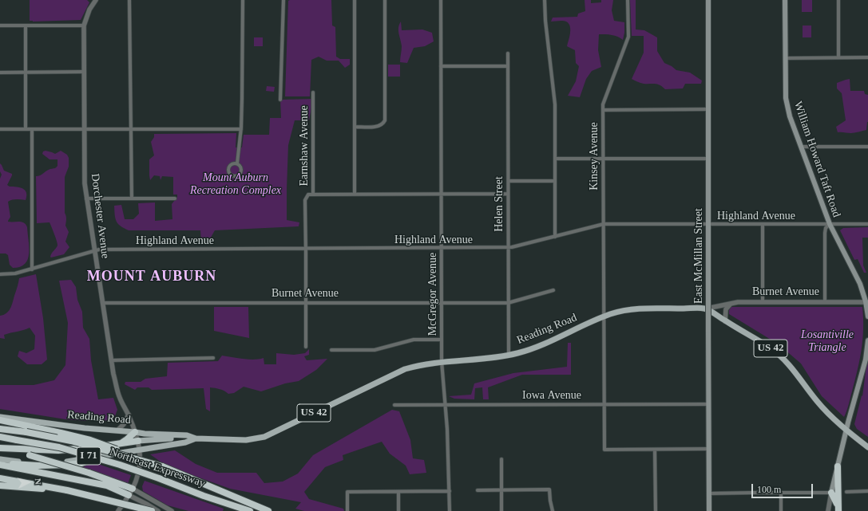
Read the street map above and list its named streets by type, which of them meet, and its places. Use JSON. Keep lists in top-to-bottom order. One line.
{"streets":{"highway":["I 71","Northeast Expressway"],"main road":["William Howard Taft Road","East McMillan Street","Reading Road","US 42"],"street":["Earnshaw Avenue","Kinsey Avenue","Helen Street","Dorchester Avenue","Highland Avenue","Burnet Avenue","McGregor Avenue","Iowa Avenue"]},"crossings":[["Earnshaw Avenue","Highland Avenue"],["Earnshaw Avenue","Burnet Avenue"],["Kinsey Avenue","Highland Avenue"],["Kinsey Avenue","Reading Road"],["Kinsey Avenue","Iowa Avenue"],["William Howard Taft Road","Highland Avenue"],["William Howard Taft Road","Burnet Avenue"],["Helen Street","Highland Avenue"],["Helen Street","Burnet Avenue"],["Helen Street","Reading Road"],["Dorchester Avenue","Highland Avenue"],["Dorchester Avenue","Burnet Avenue"],["Dorchester Avenue","Reading Road"],["Highland Avenue","East McMillan Street"],["Highland Avenue","McGregor Avenue"],["East McMillan Street","Iowa Avenue"],["Burnet Avenue","McGregor Avenue"],["Burnet Avenue","Reading Road"],["Burnet Avenue","US 42"],["McGregor Avenue","Reading Road"],["McGregor Avenue","Iowa Avenue"],["Reading Road","US 42"]],"districts":["MOUNT AUBURN"],"parks":["Mount Auburn Recreation Complex","Losantiville Triangle"],"scale_bar":"100 m","north":"right"}
